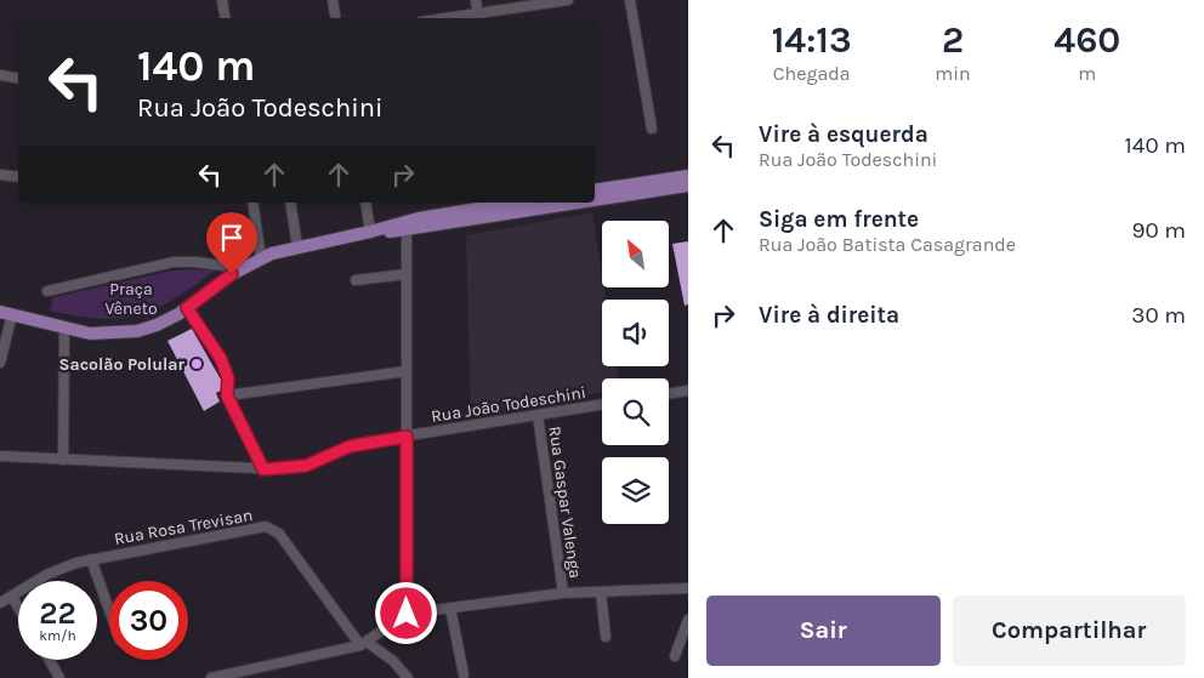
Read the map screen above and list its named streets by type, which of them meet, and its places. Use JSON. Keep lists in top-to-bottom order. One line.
{"streets":{"street":["Rua João Todeschini","Rua Gaspar Valenga","Rua Rosa Trevisan"]},"crossings":[["Rua João Todeschini","Rua Gaspar Valenga"]],"parks":["Praça Vêneto"],"places":["Sacolão Polular"],"north":"top left","page":{"eta":["14:13","Chegada","2","min","460","m"],"turn":["140 m","Rua João Todeschini"],"list":[{"name":"Vire à esquerda","note":"Rua João Todeschini","value":"140 m"},{"name":"Siga em frente","note":"Rua João Batista Casagrande","value":"90 m"},{"name":"Vire à direita","value":"30 m"}],"speed":"22 km/h","limit":"30","buttons":["Sair","Compartilhar"]}}
